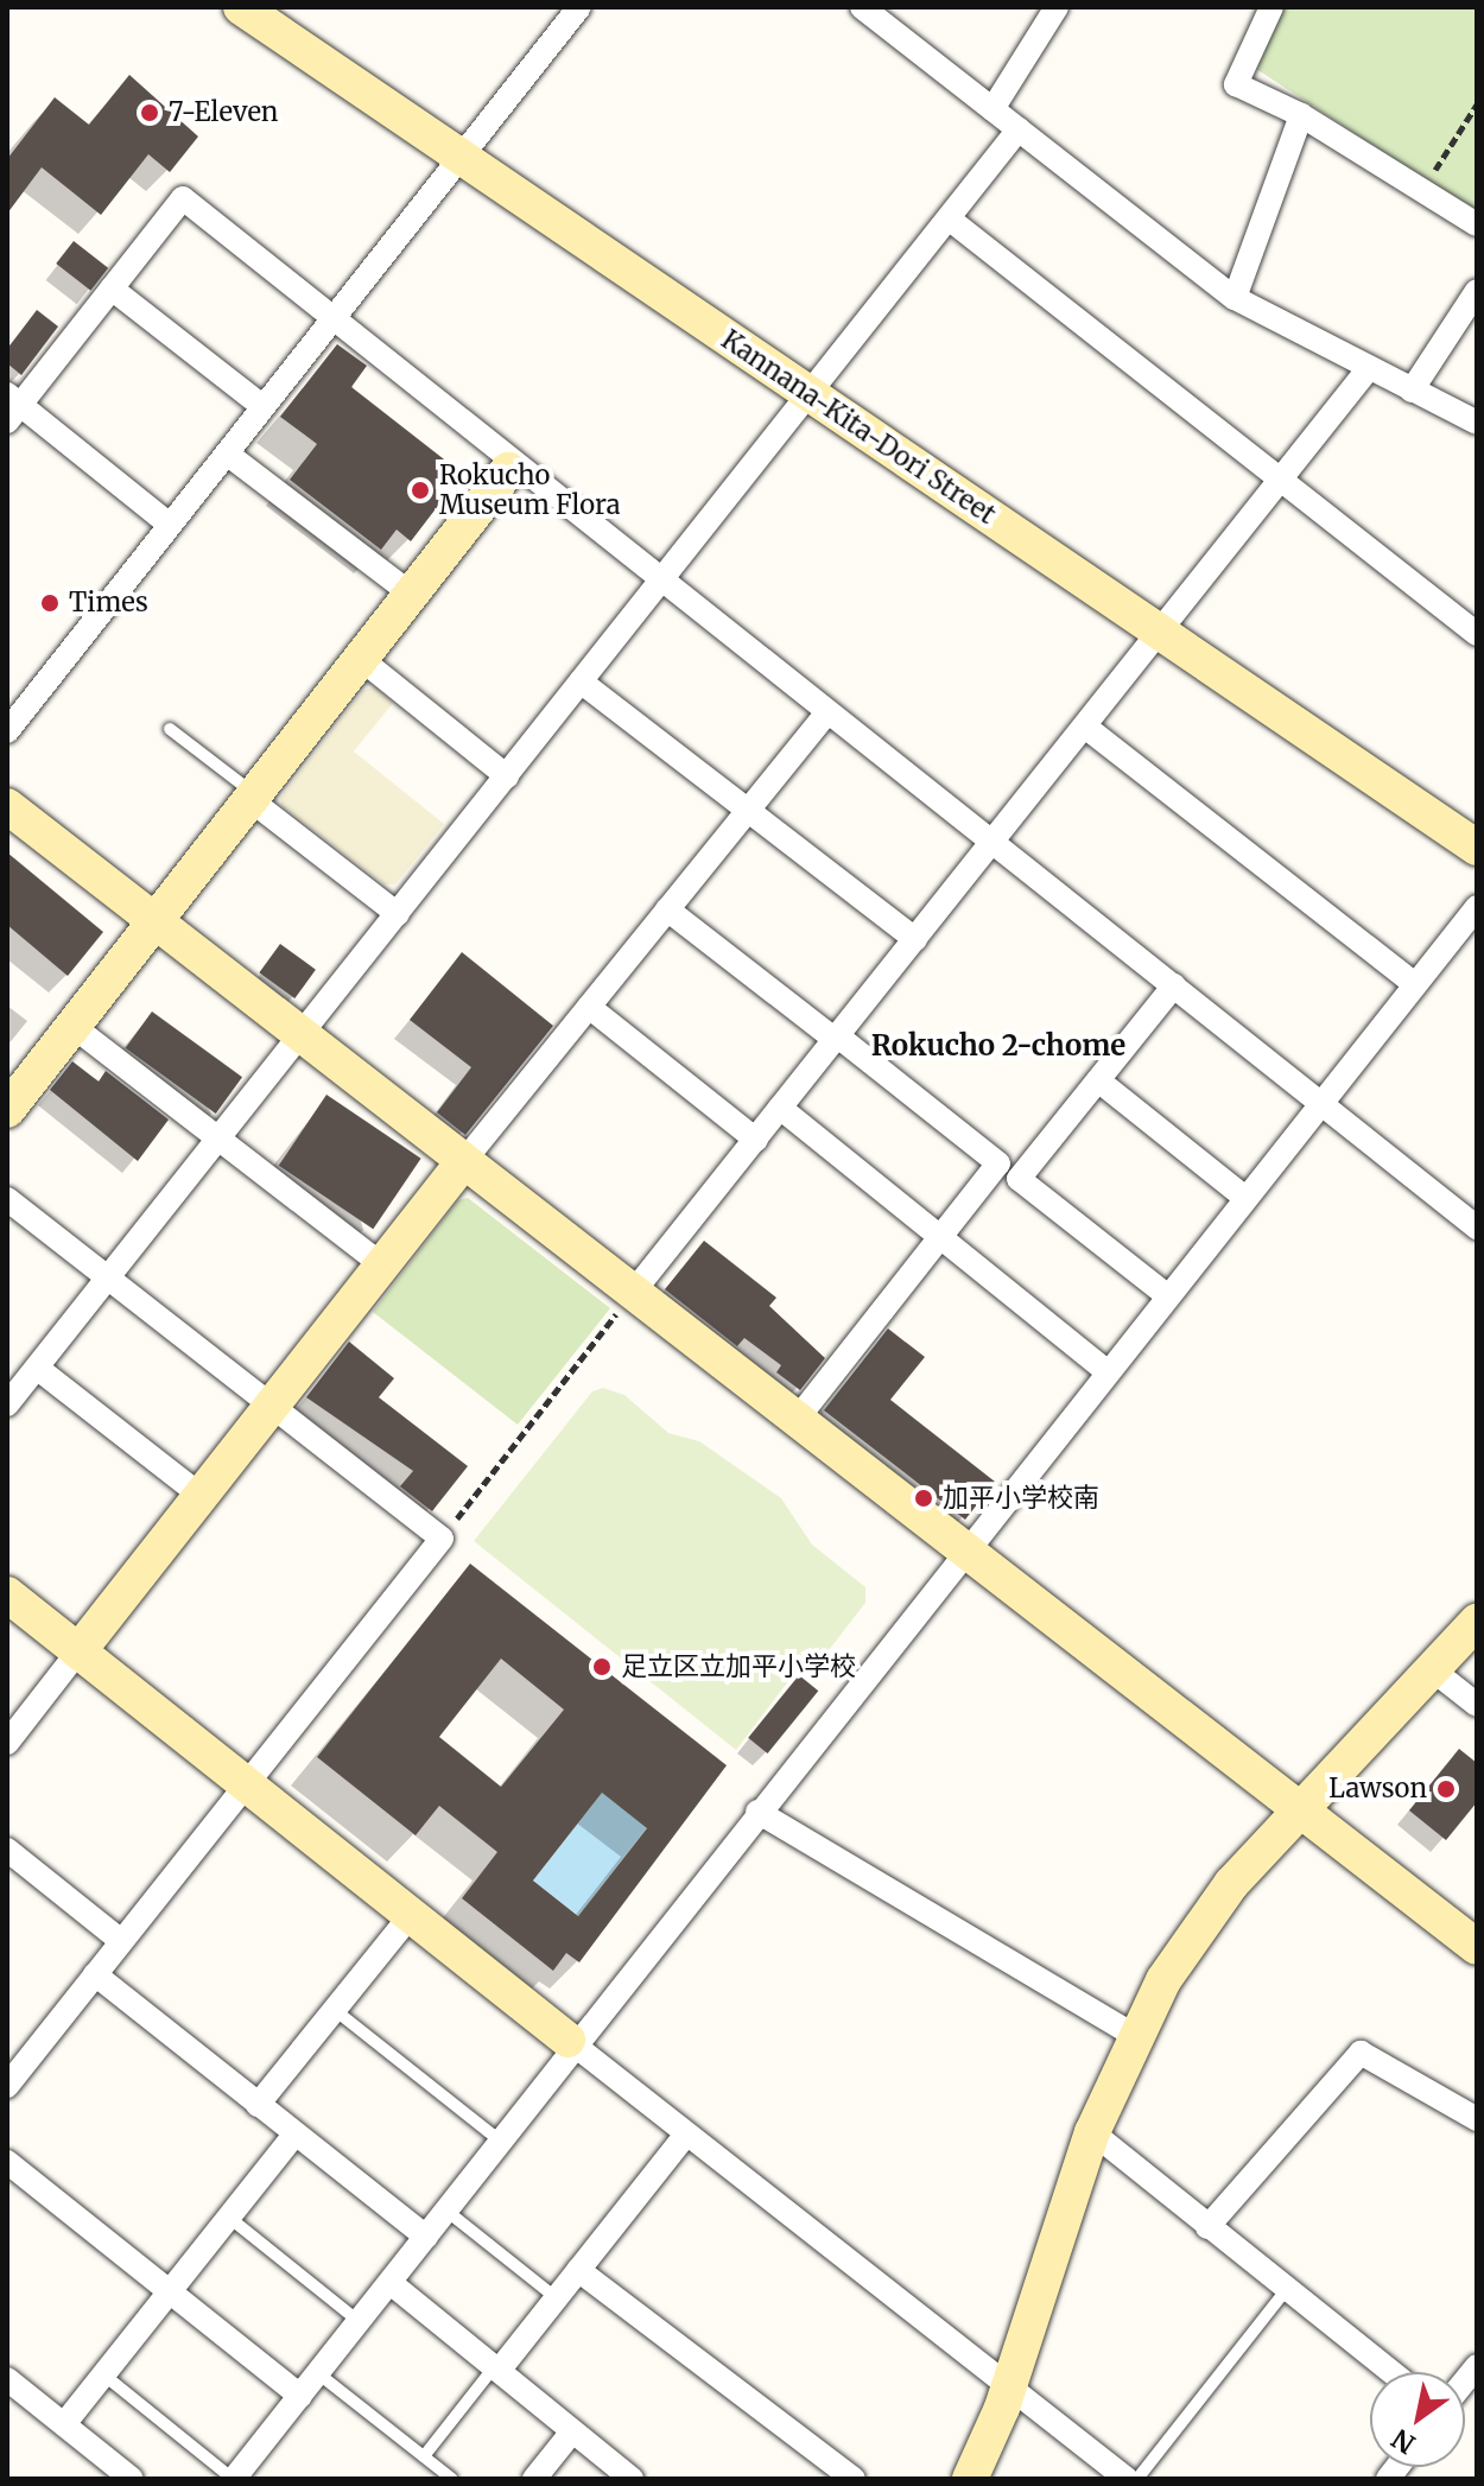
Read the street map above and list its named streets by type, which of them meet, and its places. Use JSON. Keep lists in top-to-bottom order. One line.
{"streets":{"street":["Kannana-Kita-Dori Street"]},"districts":["Rokucho 2-chome"],"places":["7-Eleven","Rokucho Museum Flora","Times","加平小学校南","足立区立加平小学校","Lawson"],"north":"bottom left"}
